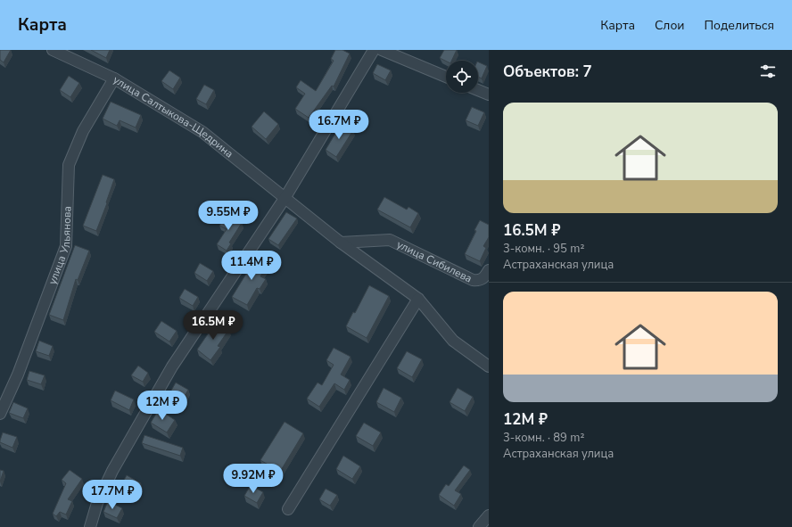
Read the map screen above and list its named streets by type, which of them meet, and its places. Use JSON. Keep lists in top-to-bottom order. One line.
{"streets":{"street":["улица Салтыкова-Щедрина","улица Ульянова","улица Сибилева"]},"crossings":[["улица Салтыкова-Щедрина","улица Ульянова"]],"page":{"header":"Карта","nav":["Карта","Слои","Поделиться"],"heading":"Объектов: 7","list":[{"name":"16.5M ₽","note":"3-комн. · 95 m² · Астраханская улица"},{"name":"12M ₽","note":"3-комн. · 89 m² · Астраханская улица"}],"price":["16.7M ₽","9.55M ₽","11.4M ₽","16.5M ₽","12M ₽","9.92M ₽","17.7M ₽"]}}
